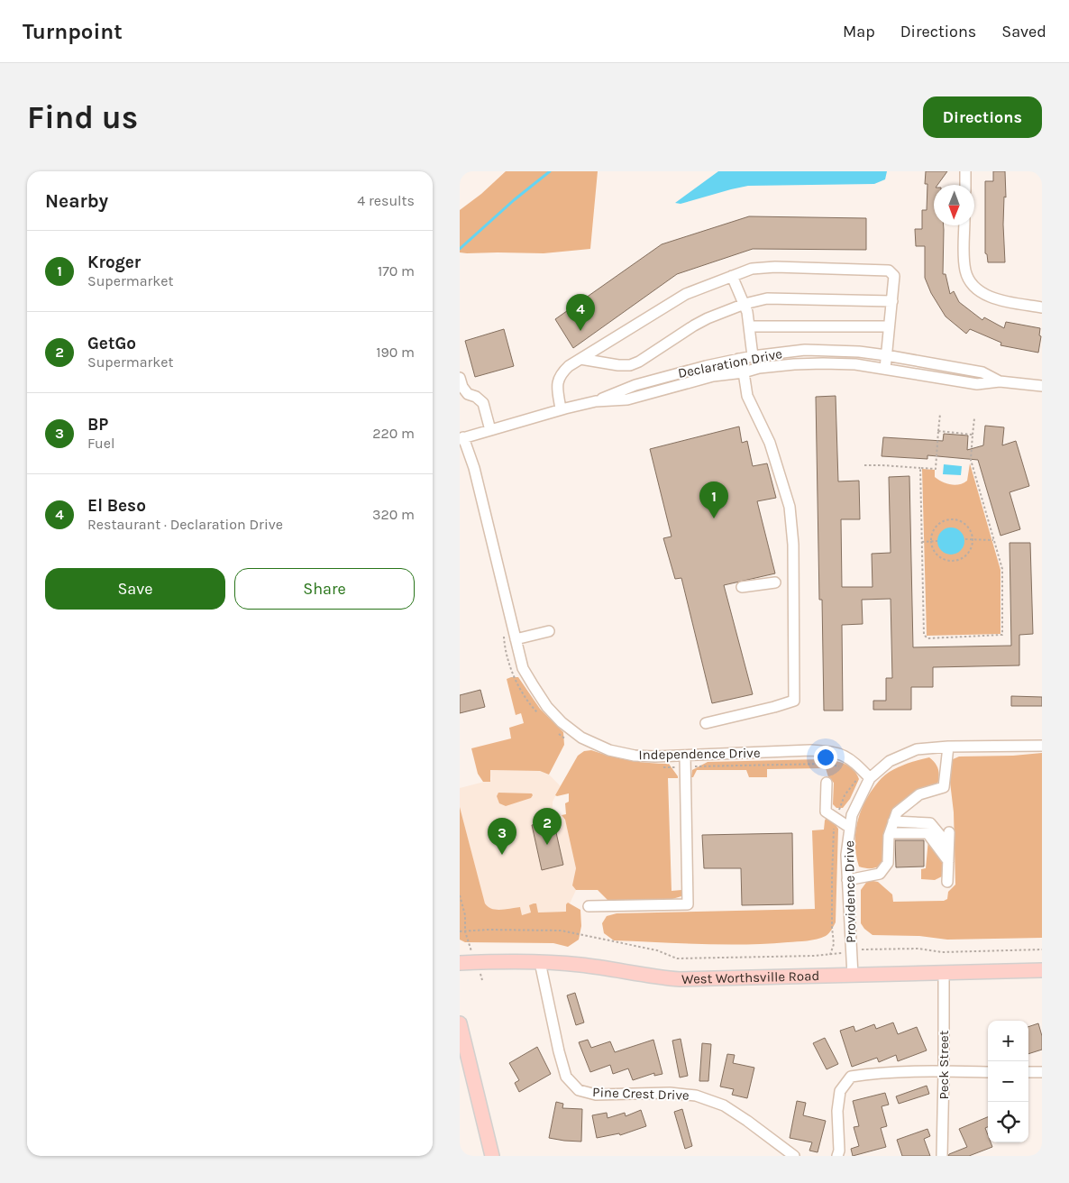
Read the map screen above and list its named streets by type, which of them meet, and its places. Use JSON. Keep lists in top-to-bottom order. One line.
{"streets":{"main road":["West Worthsville Road"],"street":["Declaration Drive","Independence Drive","Providence Drive","Peck Street","Pine Crest Drive"]},"crossings":[["Declaration Drive","Independence Drive"],["Independence Drive","Providence Drive"],["Providence Drive","West Worthsville Road"],["West Worthsville Road","Peck Street"],["West Worthsville Road","Pine Crest Drive"]],"north":"bottom","page":{"header":"Turnpoint","nav":["Map","Directions","Saved"],"buttons":["Directions",["Save","Share"]],"title":"Find us","heading":["Nearby","4 results"],"list":[{"mark":"1","name":"Kroger","note":"Supermarket","value":"170 m"},{"mark":"2","name":"GetGo","note":"Supermarket","value":"190 m"},{"mark":"3","name":"BP","note":"Fuel","value":"220 m"},{"mark":"4","name":"El Beso","note":"Restaurant · Declaration Drive","value":"320 m"}],"pins":["4","1","2","3"],"map_buttons":["+","−"]}}
